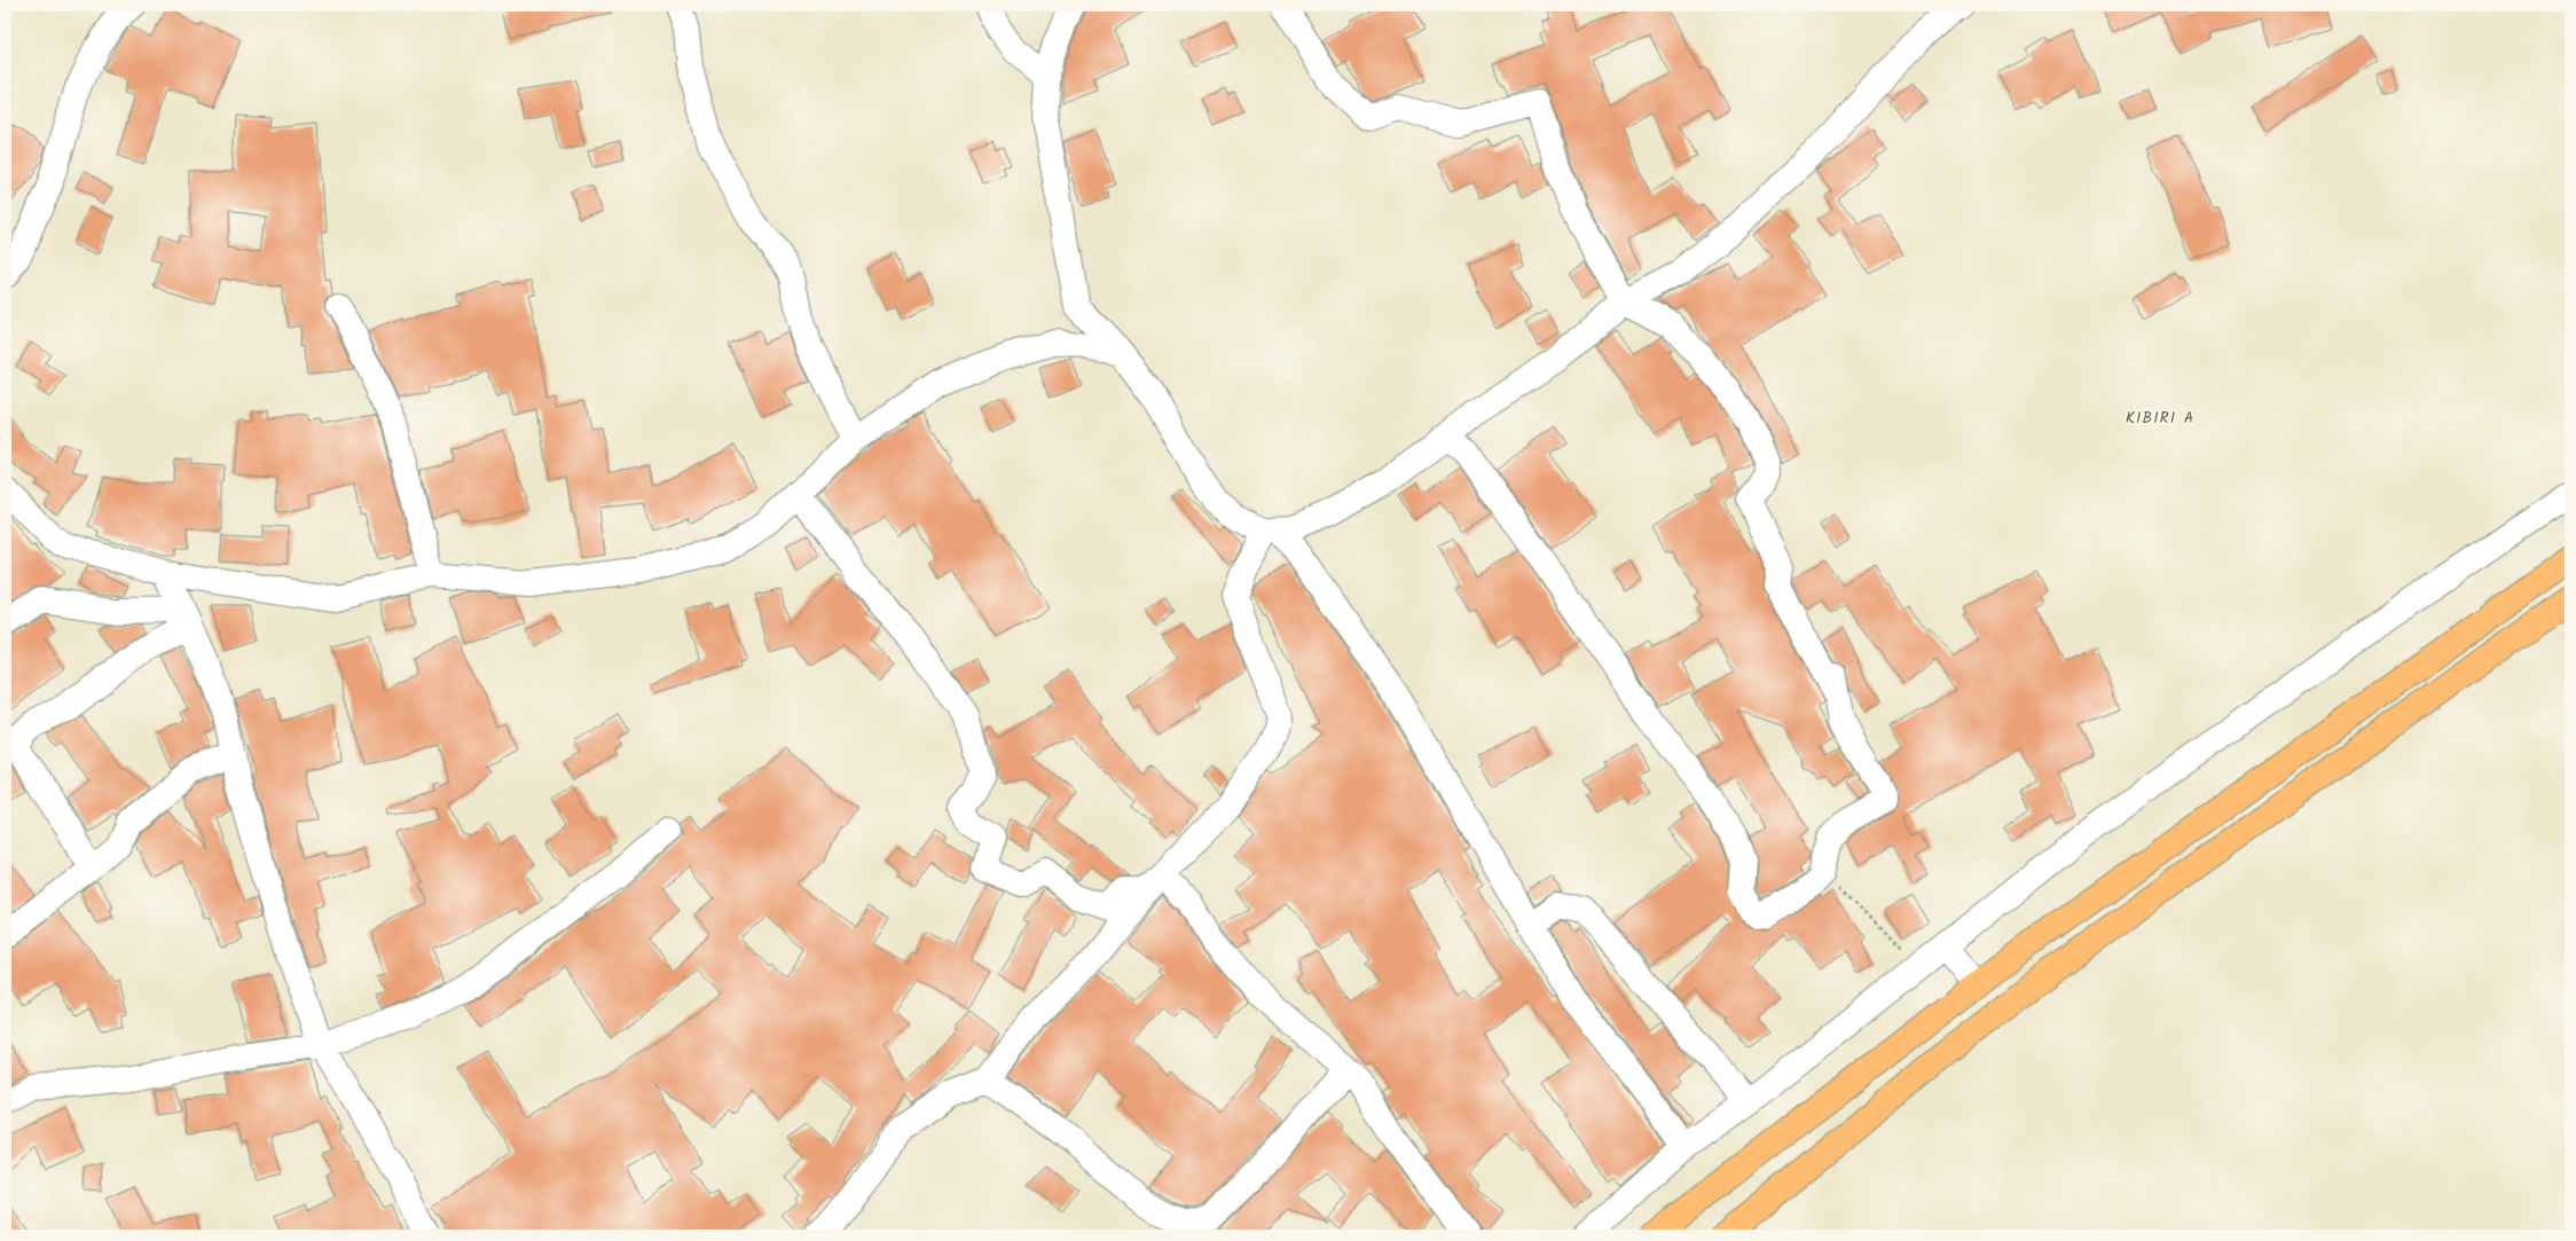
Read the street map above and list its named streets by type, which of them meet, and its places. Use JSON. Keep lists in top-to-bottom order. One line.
{"districts":["KIBIRI A"]}
